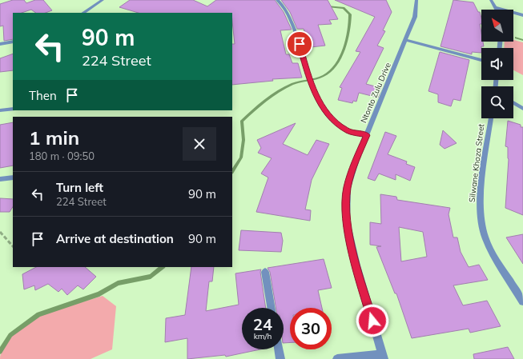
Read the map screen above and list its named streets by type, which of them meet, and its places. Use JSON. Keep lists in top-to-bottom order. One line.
{"streets":{"street":["Ntonto Zulu Drive","Silwane Khoza Street"]},"north":"top left","page":{"turn":["90 m","224 Street"],"then":"Then","heading":["1 min","180 m · 09:50"],"list":[{"name":"Turn left","note":"224 Street","value":"90 m"},{"name":"Arrive at destination","value":"90 m"}],"speed":"24 km/h","limit":"30"}}
